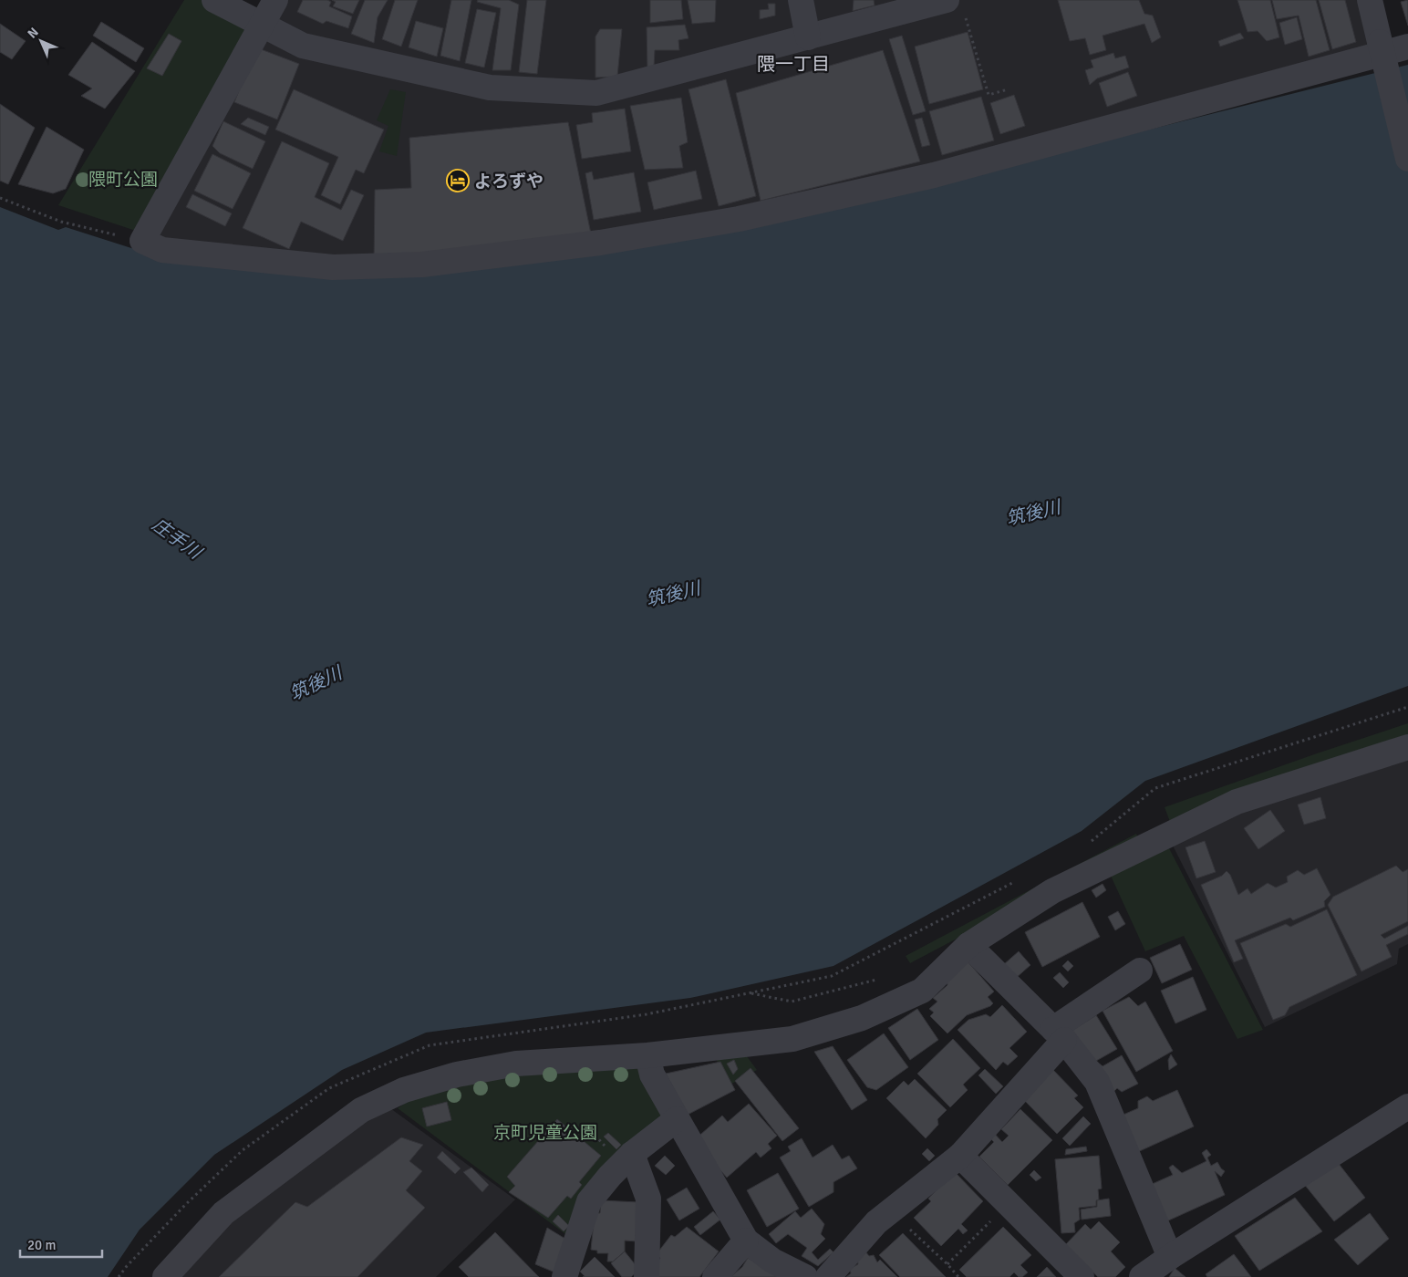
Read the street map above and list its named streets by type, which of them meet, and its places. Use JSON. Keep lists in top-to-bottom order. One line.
{"districts":["隈一丁目"],"water":["筑後川","庄手川"],"parks":["隈町公園","京町児童公園"],"places":{"hotel":["よろずや"]},"scale_bar":"20 m","north":"top left"}
